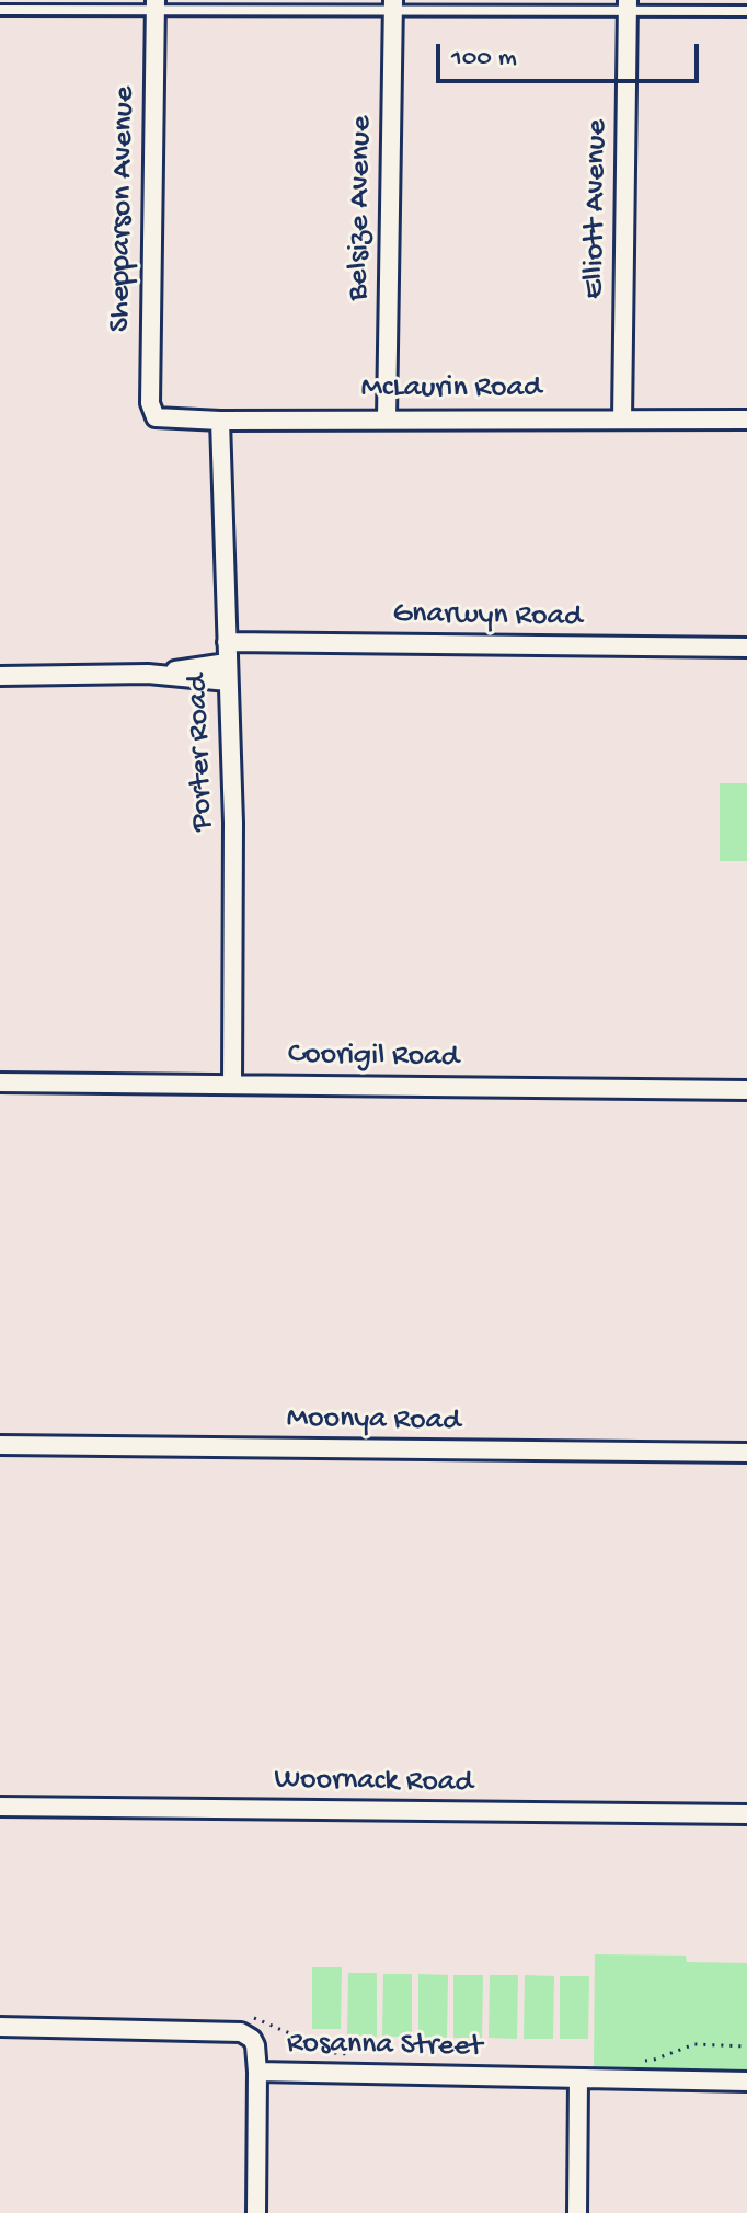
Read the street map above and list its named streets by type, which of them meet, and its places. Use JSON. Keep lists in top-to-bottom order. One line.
{"streets":{"street":["Belsize Avenue","Shepparson Avenue","Elliott Avenue","McLaurin Road","Gnarwyn Road","Porter Road","Coorigil Road","Moonya Road","Woornack Road","Rosanna Street"]},"crossings":[["Belsize Avenue","McLaurin Road"],["Shepparson Avenue","McLaurin Road"],["Elliott Avenue","McLaurin Road"],["McLaurin Road","Porter Road"],["Gnarwyn Road","Porter Road"],["Porter Road","Coorigil Road"]],"scale_bar":"100 m"}
